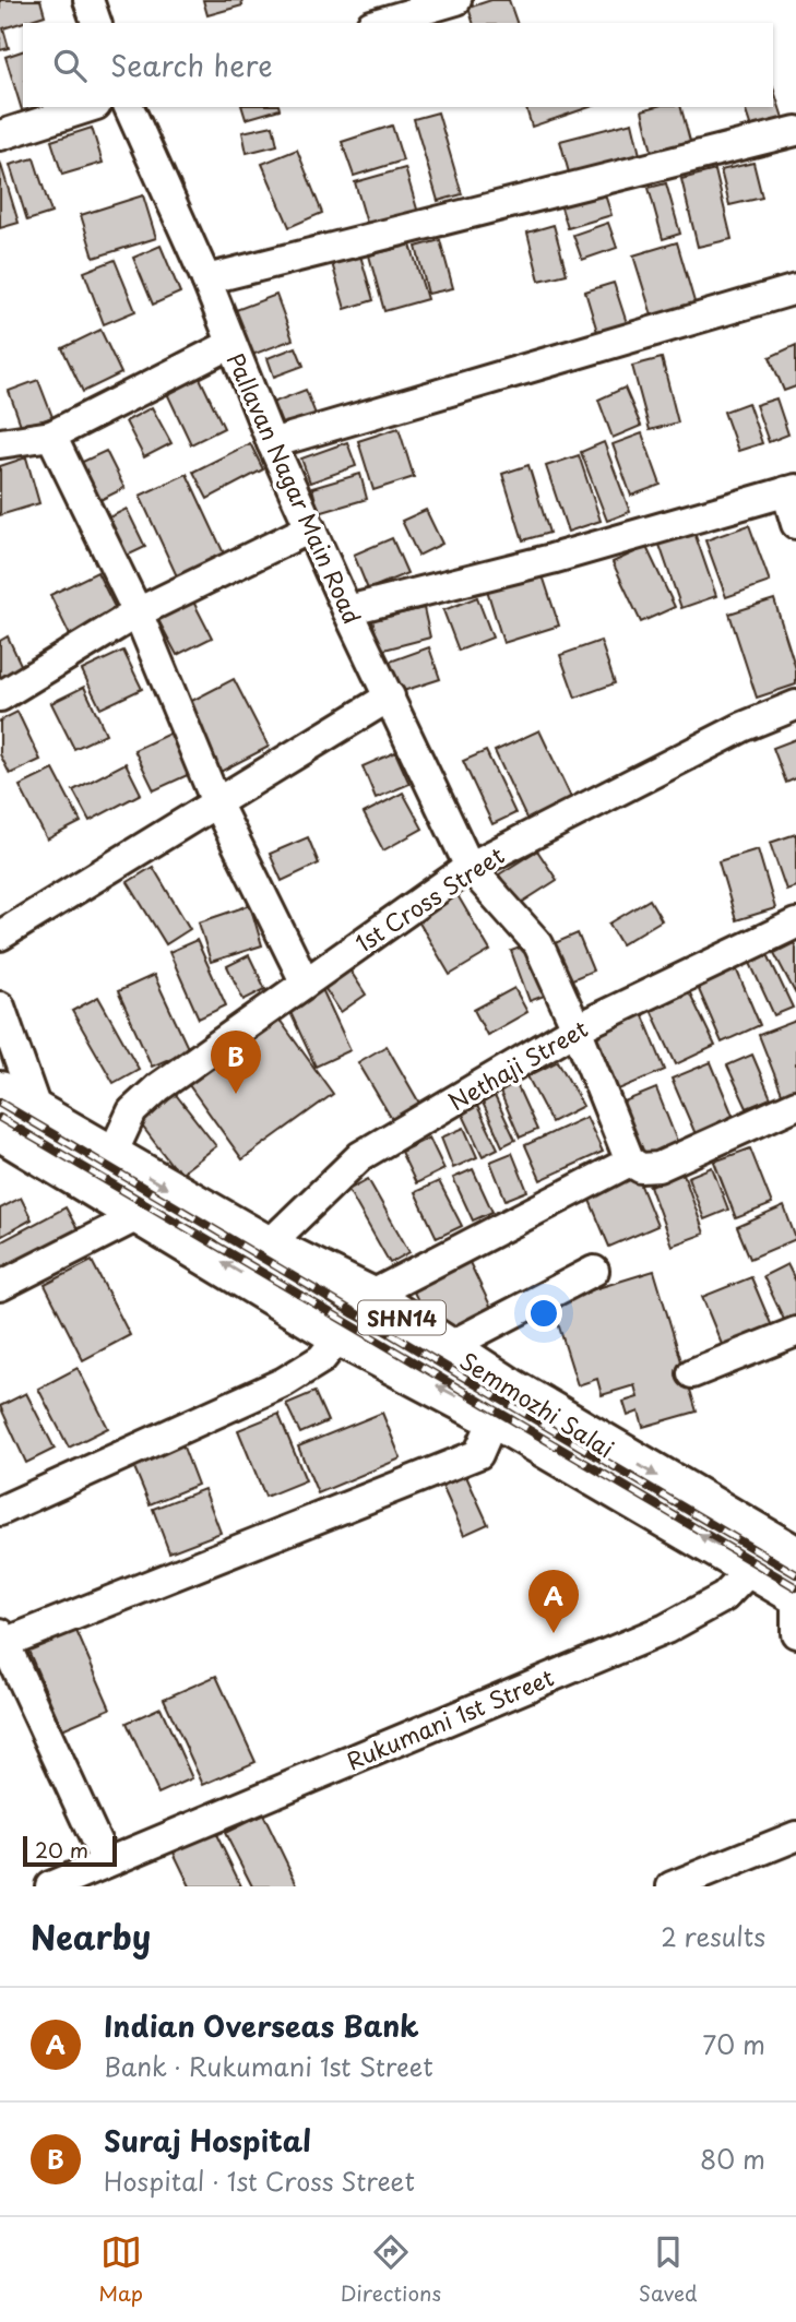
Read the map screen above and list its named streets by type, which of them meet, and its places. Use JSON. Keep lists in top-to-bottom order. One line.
{"streets":{"main road":["SHN14","Semmozhi Salai"],"street":["Pallavan Nagar Main Road","1st Cross Street","Nethaji Street","Rukumani 1st Street"]},"crossings":[["Pallavan Nagar Main Road","1st Cross Street"],["Pallavan Nagar Main Road","Nethaji Street"],["1st Cross Street","Semmozhi Salai"],["Nethaji Street","Semmozhi Salai"],["Semmozhi Salai","Rukumani 1st Street"]],"scale_bar":"20 m","page":{"search":"Search here","pins":["B","A"],"scale":"20 m","heading":["Nearby","2 results"],"list":[{"mark":"A","name":"Indian Overseas Bank","note":"Bank · Rukumani 1st Street","value":"70 m"},{"mark":"B","name":"Suraj Hospital","note":"Hospital · 1st Cross Street","value":"80 m"}],"nav":["Map","Directions","Saved"]}}
